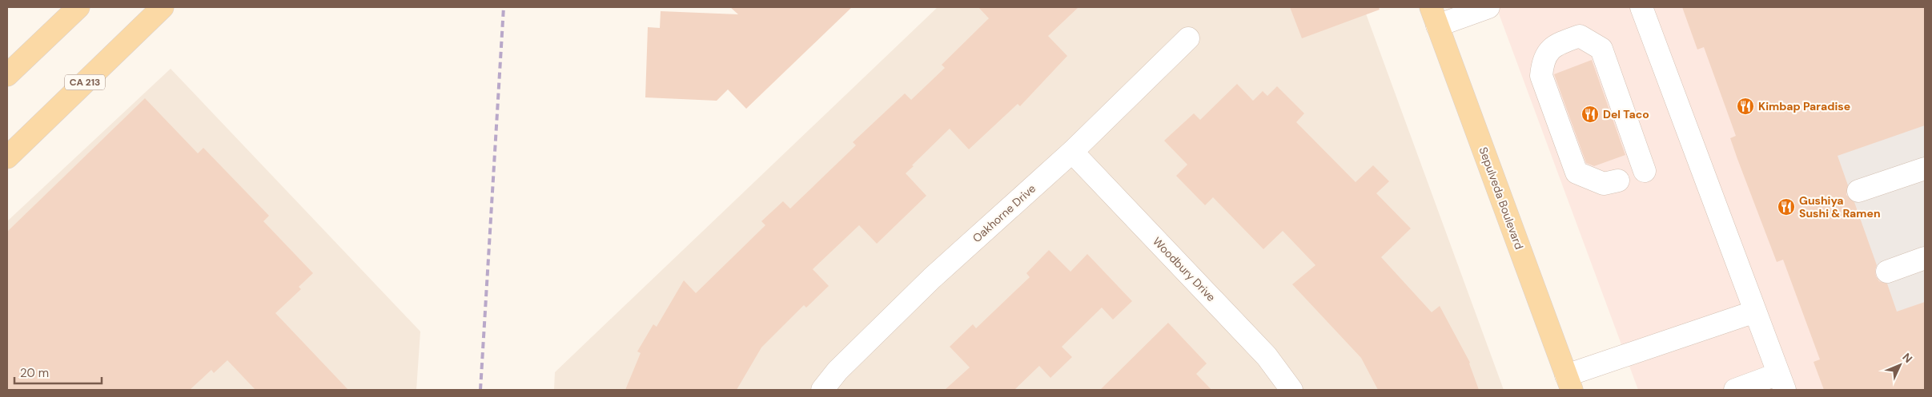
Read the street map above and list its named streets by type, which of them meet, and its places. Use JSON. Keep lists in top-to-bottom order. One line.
{"streets":{"main road":["CA 213","Sepulveda Boulevard"],"street":["Oakhorne Drive","Woodbury Drive"]},"crossings":[["Oakhorne Drive","Woodbury Drive"]],"places":{"restaurant":["Kimbap Paradise","Del Taco","Gushiya Sushi & Ramen"]},"scale_bar":"20 m","north":"top right"}
